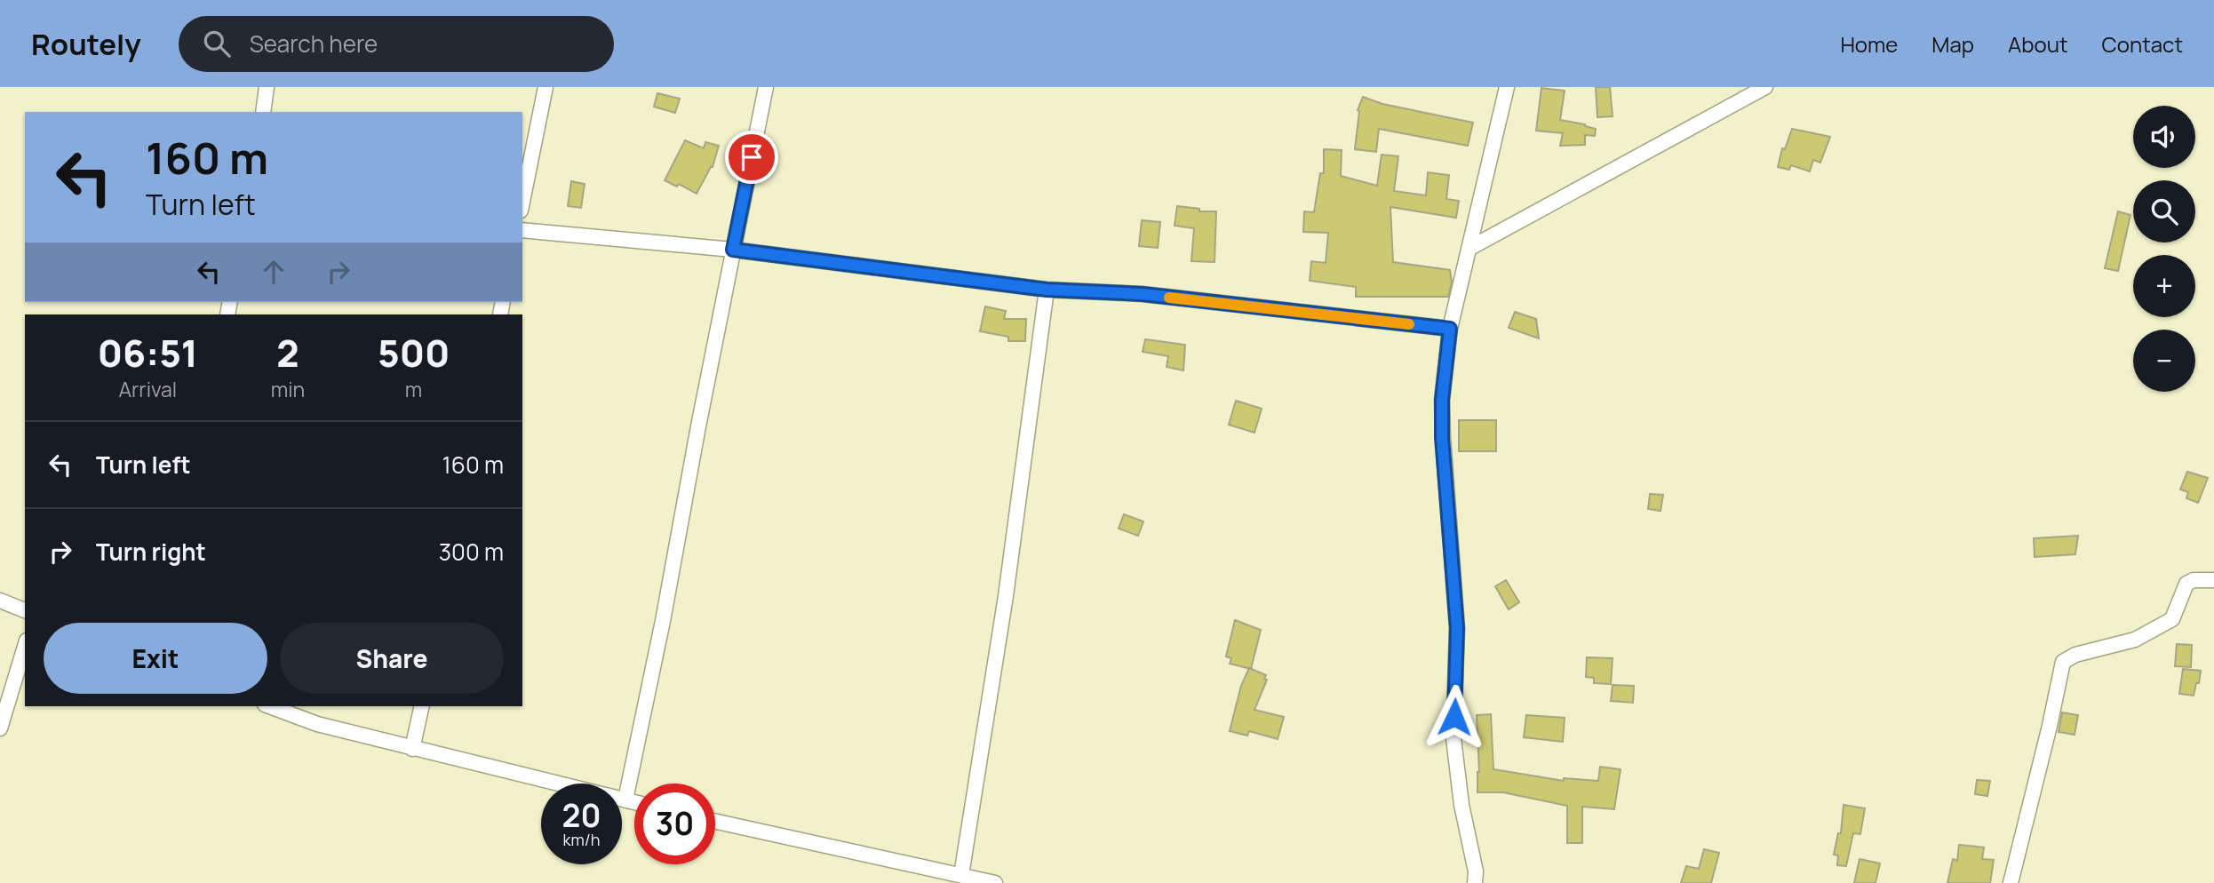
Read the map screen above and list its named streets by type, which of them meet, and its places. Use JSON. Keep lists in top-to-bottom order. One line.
{"page":{"header":"Routely","search":"Search here","nav":["Home","Map","About","Contact"],"map_buttons":["+","−"],"turn":["160 m","Turn left"],"eta":["06:51","Arrival","2","min","500","m"],"list":[{"name":"Turn left","value":"160 m"},{"name":"Turn right","value":"300 m"}],"buttons":["Exit","Share"],"speed":"20 km/h","limit":"30"}}
